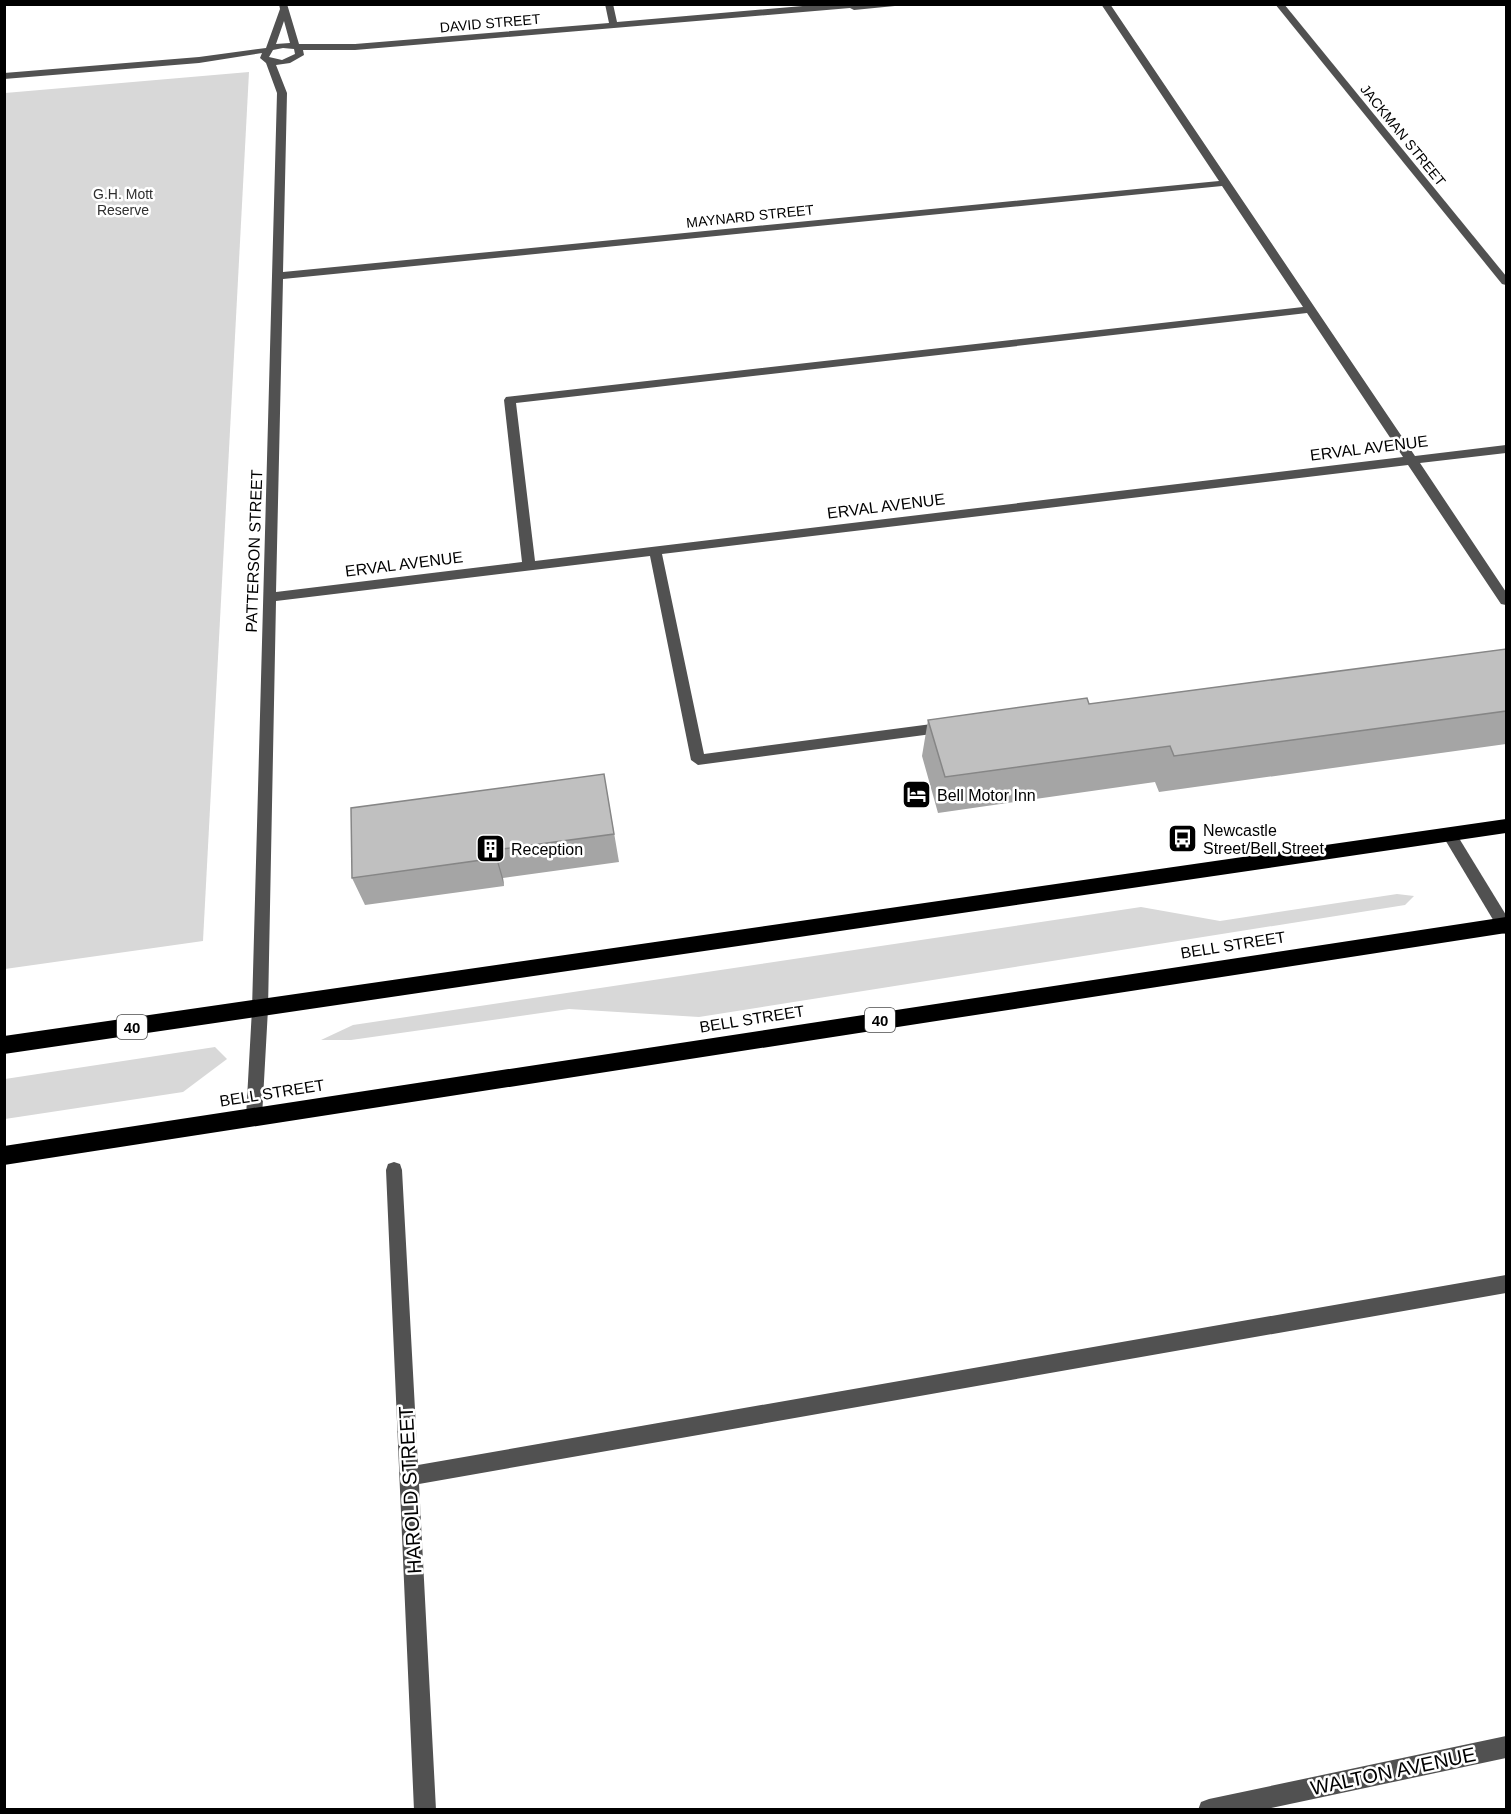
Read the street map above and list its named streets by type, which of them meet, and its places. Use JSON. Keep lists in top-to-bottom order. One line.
{"streets":{"highway":["BELL STREET","40"],"street":["DAVID STREET","JACKMAN STREET","MAYNARD STREET","ERVAL AVENUE","PATTERSON STREET","HAROLD STREET","WALTON AVENUE"]},"crossings":[["DAVID STREET","PATTERSON STREET"],["MAYNARD STREET","PATTERSON STREET"],["ERVAL AVENUE","PATTERSON STREET"],["PATTERSON STREET","BELL STREET"],["PATTERSON STREET","40"]],"parks":["G.H. Mott Reserve"],"places":{"hotel":["Bell Motor Inn"],"bus stop":["Newcastle Street/Bell Street"],"building":["Reception"]}}
